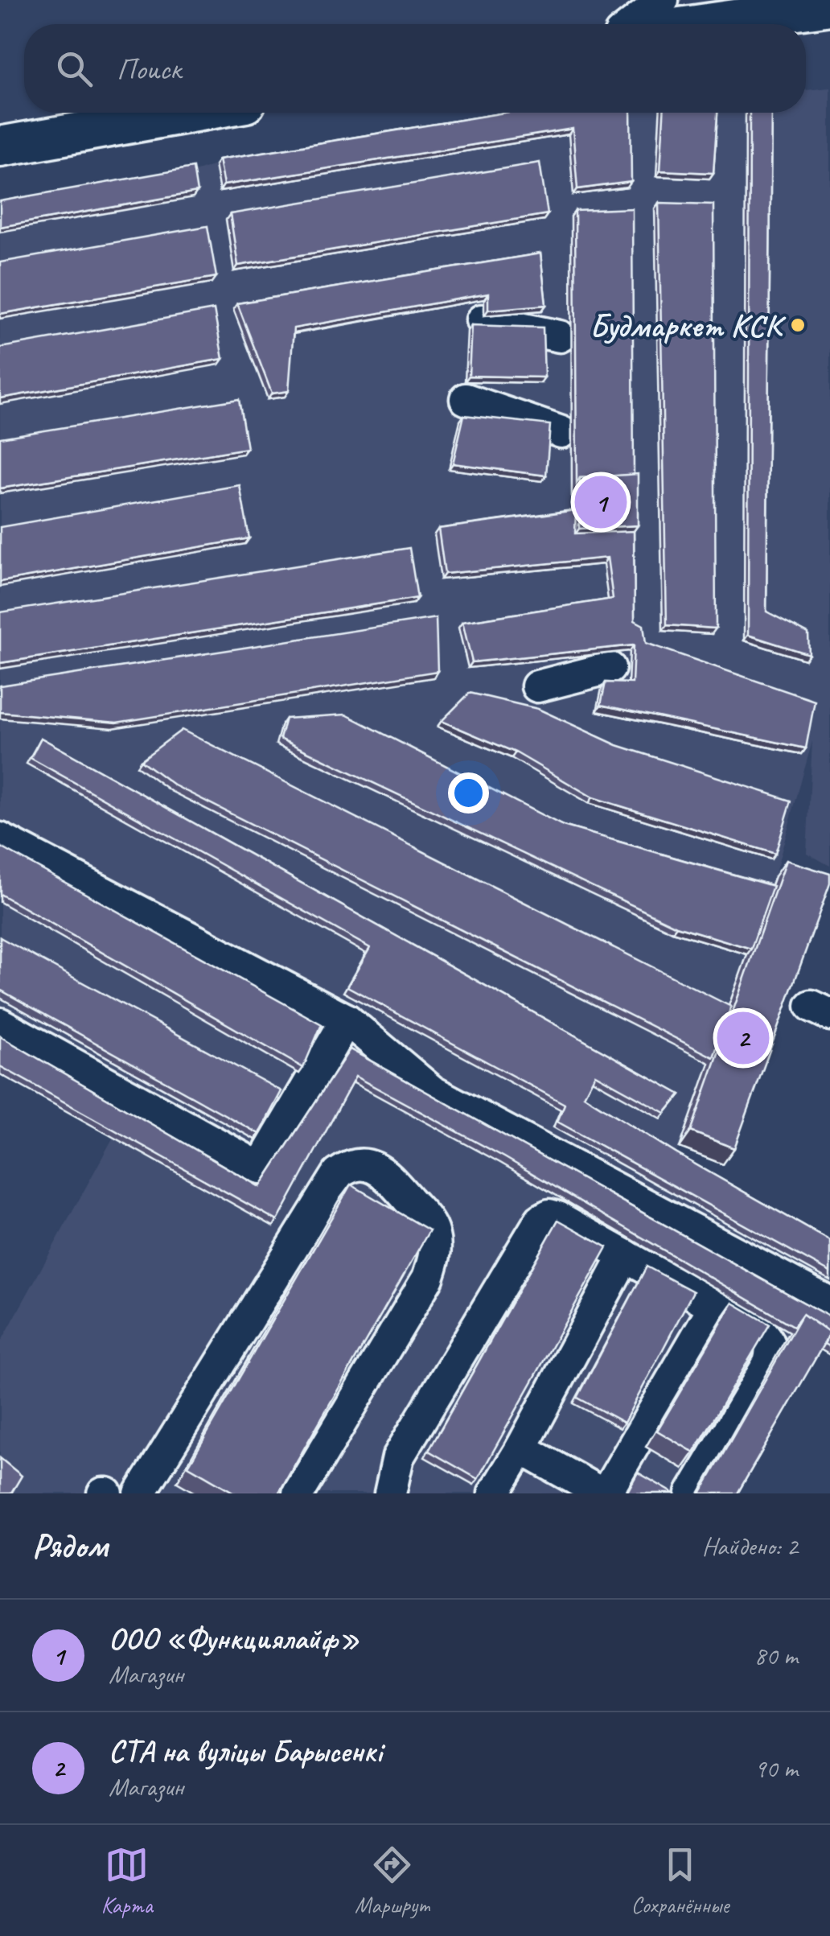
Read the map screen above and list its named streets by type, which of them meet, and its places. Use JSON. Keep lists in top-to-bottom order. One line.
{"places":["Будмаркет КСК"],"page":{"search":"Поиск","pins":["1","2"],"heading":["Рядом","Найдено: 2"],"list":[{"mark":"1","name":"ООО «Функциялайф»","note":"Магазин","value":"80 m"},{"mark":"2","name":"СТА на вуліцы Барысенкі","note":"Магазин","value":"90 m"}],"nav":["Карта","Маршрут","Сохранённые"]}}
